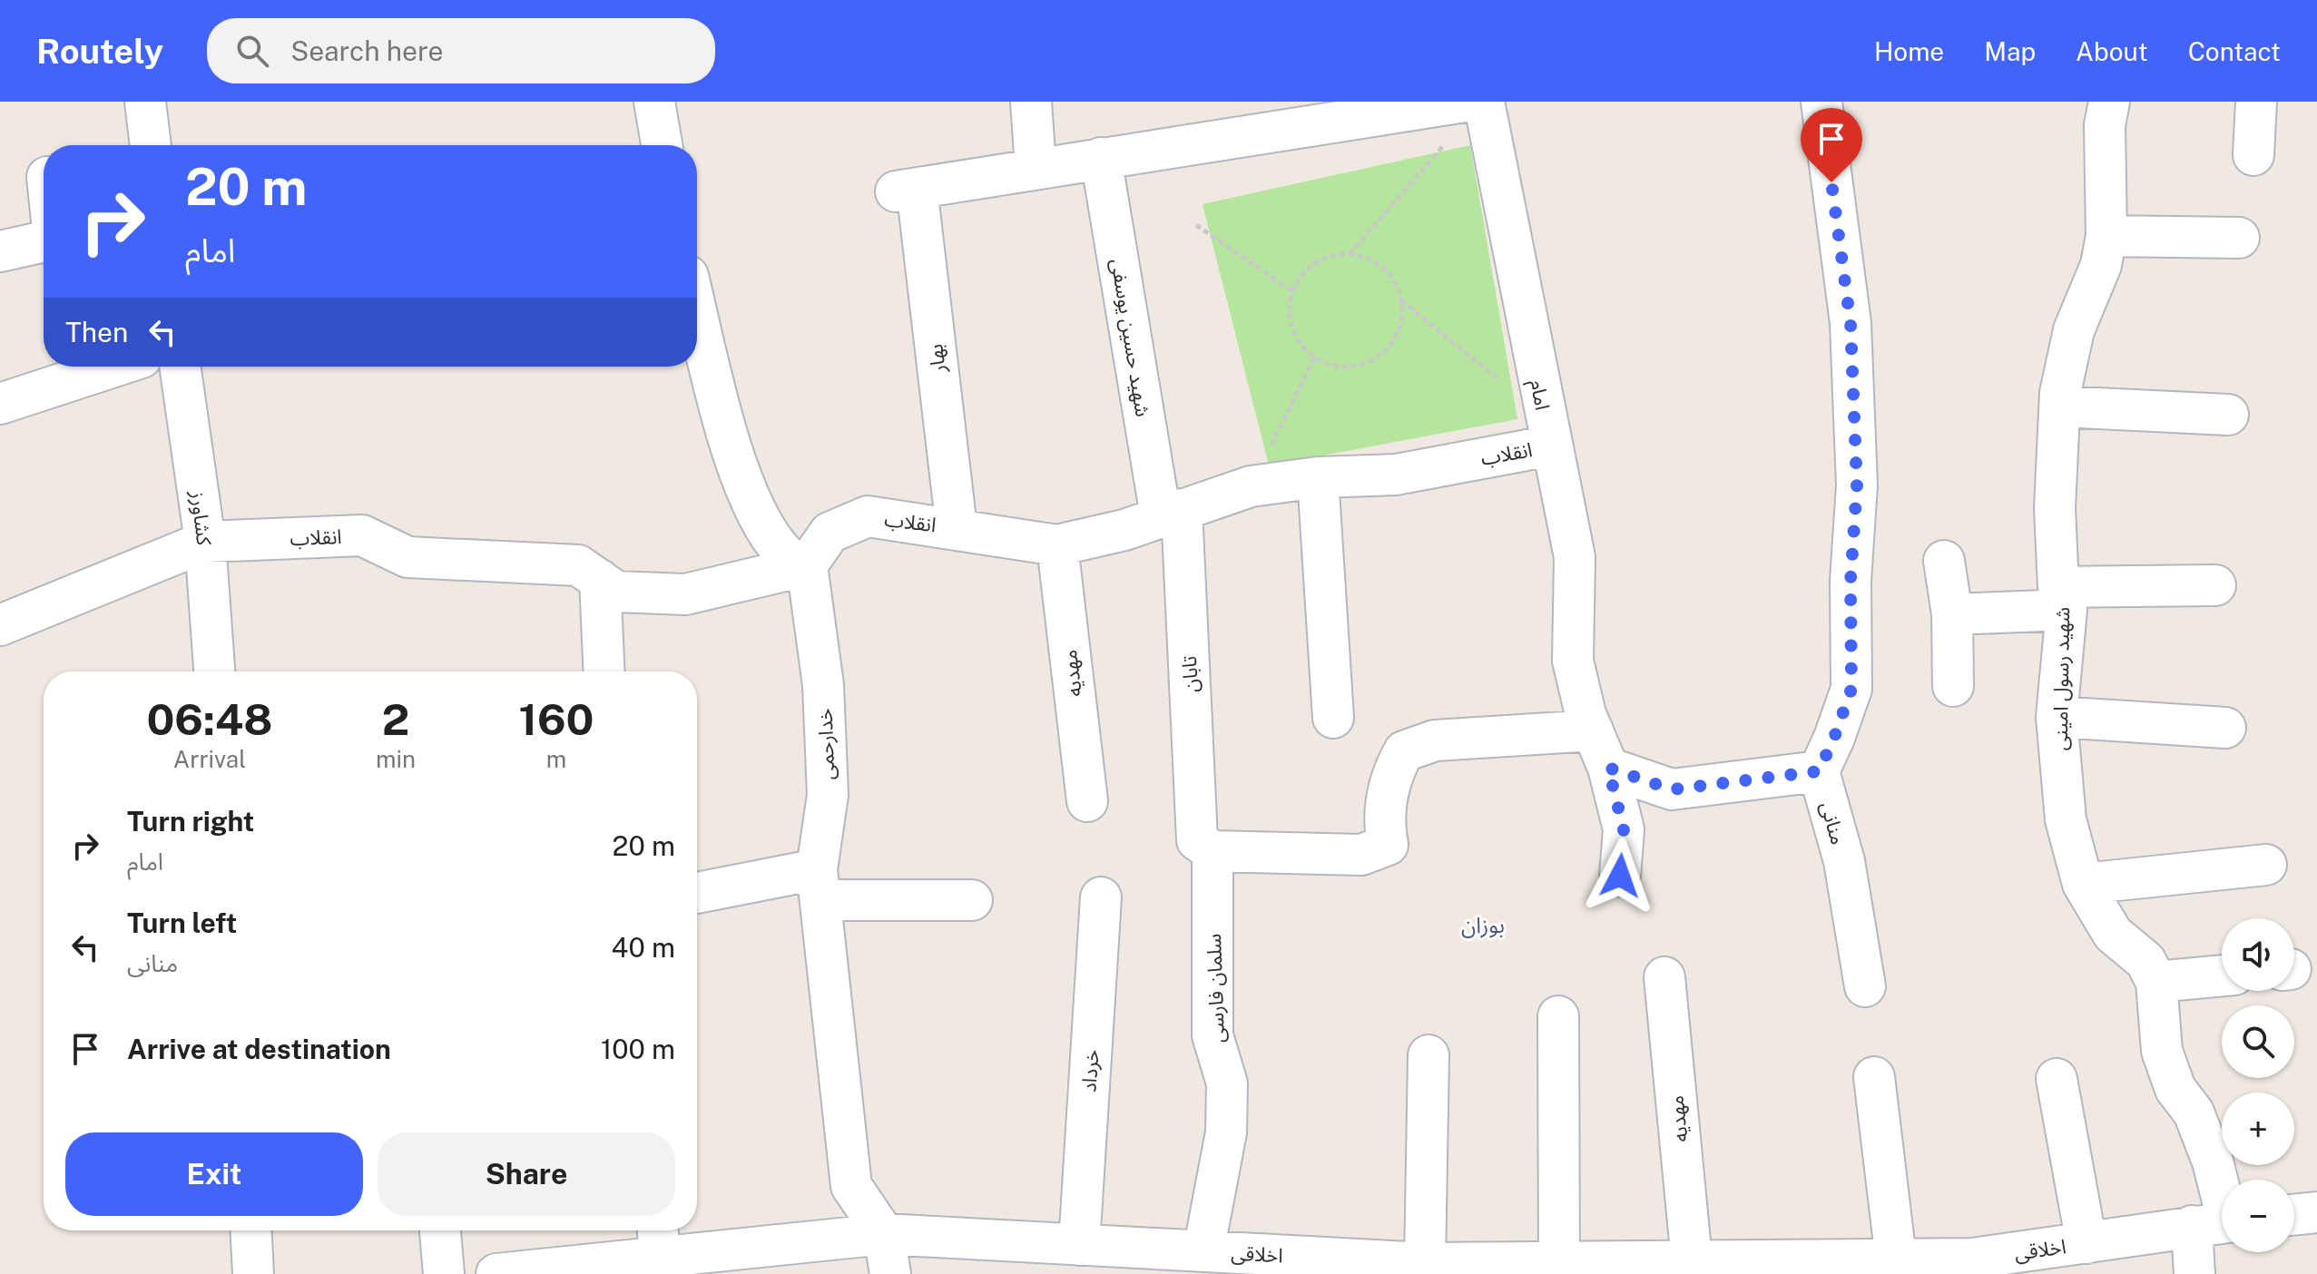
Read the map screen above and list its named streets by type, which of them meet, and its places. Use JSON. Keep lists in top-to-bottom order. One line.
{"streets":{"street":["شهید حسین یوسفی","بهار","امام","انقلاب","کشاورز","مهدیه","تابان","شهید رسول امینی","خدارحمی","منانی","سلمان فارسی","خرداد","اخلاقی"]},"crossings":[["شهید حسین یوسفی","انقلاب"],["شهید حسین یوسفی","تابان"],["بهار","انقلاب"],["امام","انقلاب"],["انقلاب","کشاورز"],["انقلاب","مهدیه"],["انقلاب","تابان"],["انقلاب","خدارحمی"],["مهدیه","اخلاقی"],["تابان","سلمان فارسی"],["خدارحمی","اخلاقی"],["سلمان فارسی","اخلاقی"],["خرداد","اخلاقی"]],"districts":["بوزان"],"page":{"header":"Routely","search":"Search here","nav":["Home","Map","About","Contact"],"turn":["20 m","امام"],"then":"Then","eta":["06:48","Arrival","2","min","160","m"],"list":[{"name":"Turn right","note":"امام","value":"20 m"},{"name":"Turn left","note":"منانی","value":"40 m"},{"name":"Arrive at destination","value":"100 m"}],"map_buttons":["+","−"],"buttons":["Exit","Share"]}}
